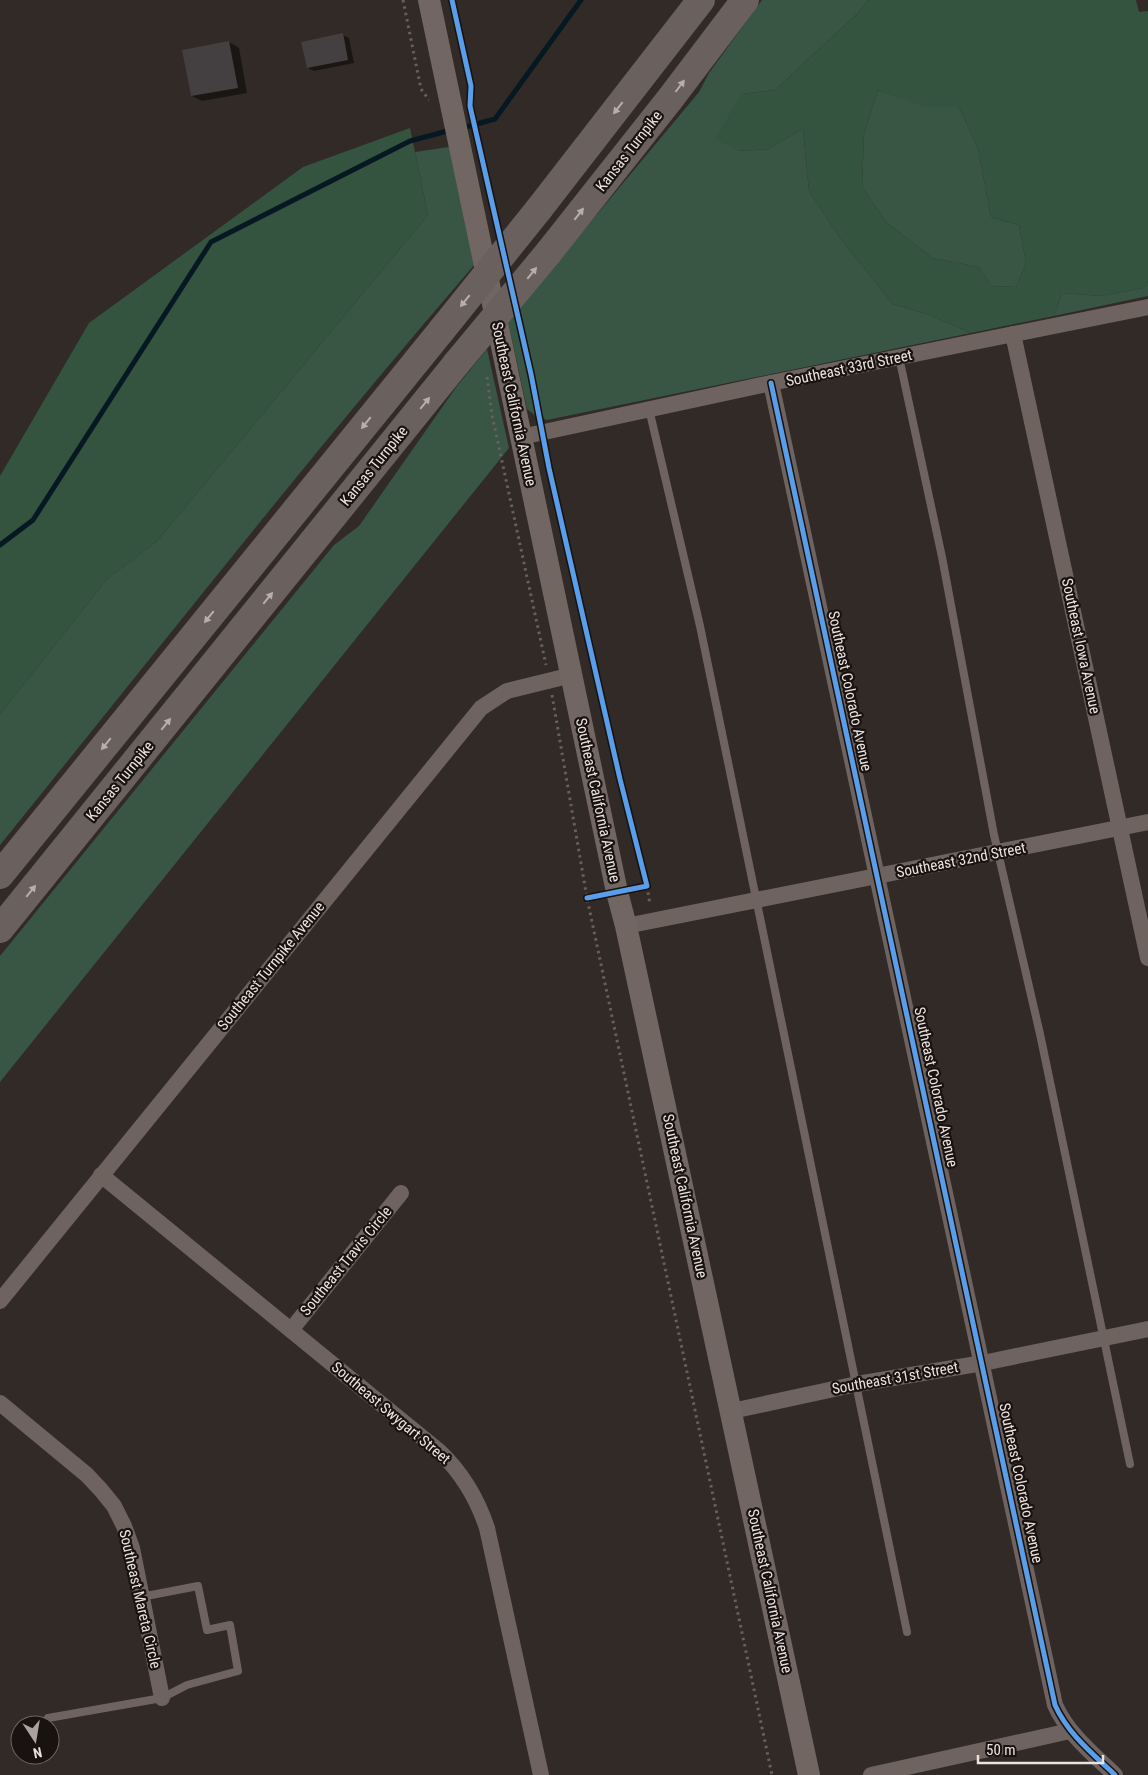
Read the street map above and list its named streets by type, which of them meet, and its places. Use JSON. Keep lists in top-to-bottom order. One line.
{"streets":{"highway":["Kansas Turnpike"],"main road":["Southeast California Avenue"],"street":["Southeast 33rd Street","Southeast Iowa Avenue","Southeast Colorado Avenue","Southeast 32nd Street","Southeast Turnpike Avenue","Southeast Travis Circle","Southeast 31st Street","Southeast Swygart Street","Southeast Mareta Circle"]},"crossings":[["Southeast 33rd Street","Southeast California Avenue"],["Southeast 33rd Street","Southeast Iowa Avenue"],["Southeast 33rd Street","Southeast Colorado Avenue"],["Southeast California Avenue","Southeast 32nd Street"],["Southeast California Avenue","Southeast Turnpike Avenue"],["Southeast California Avenue","Southeast 31st Street"],["Southeast Iowa Avenue","Southeast 32nd Street"],["Southeast Colorado Avenue","Southeast 32nd Street"],["Southeast Colorado Avenue","Southeast 31st Street"],["Southeast Turnpike Avenue","Southeast Swygart Street"],["Southeast Travis Circle","Southeast Swygart Street"]],"scale_bar":"50 m","north":"bottom"}
